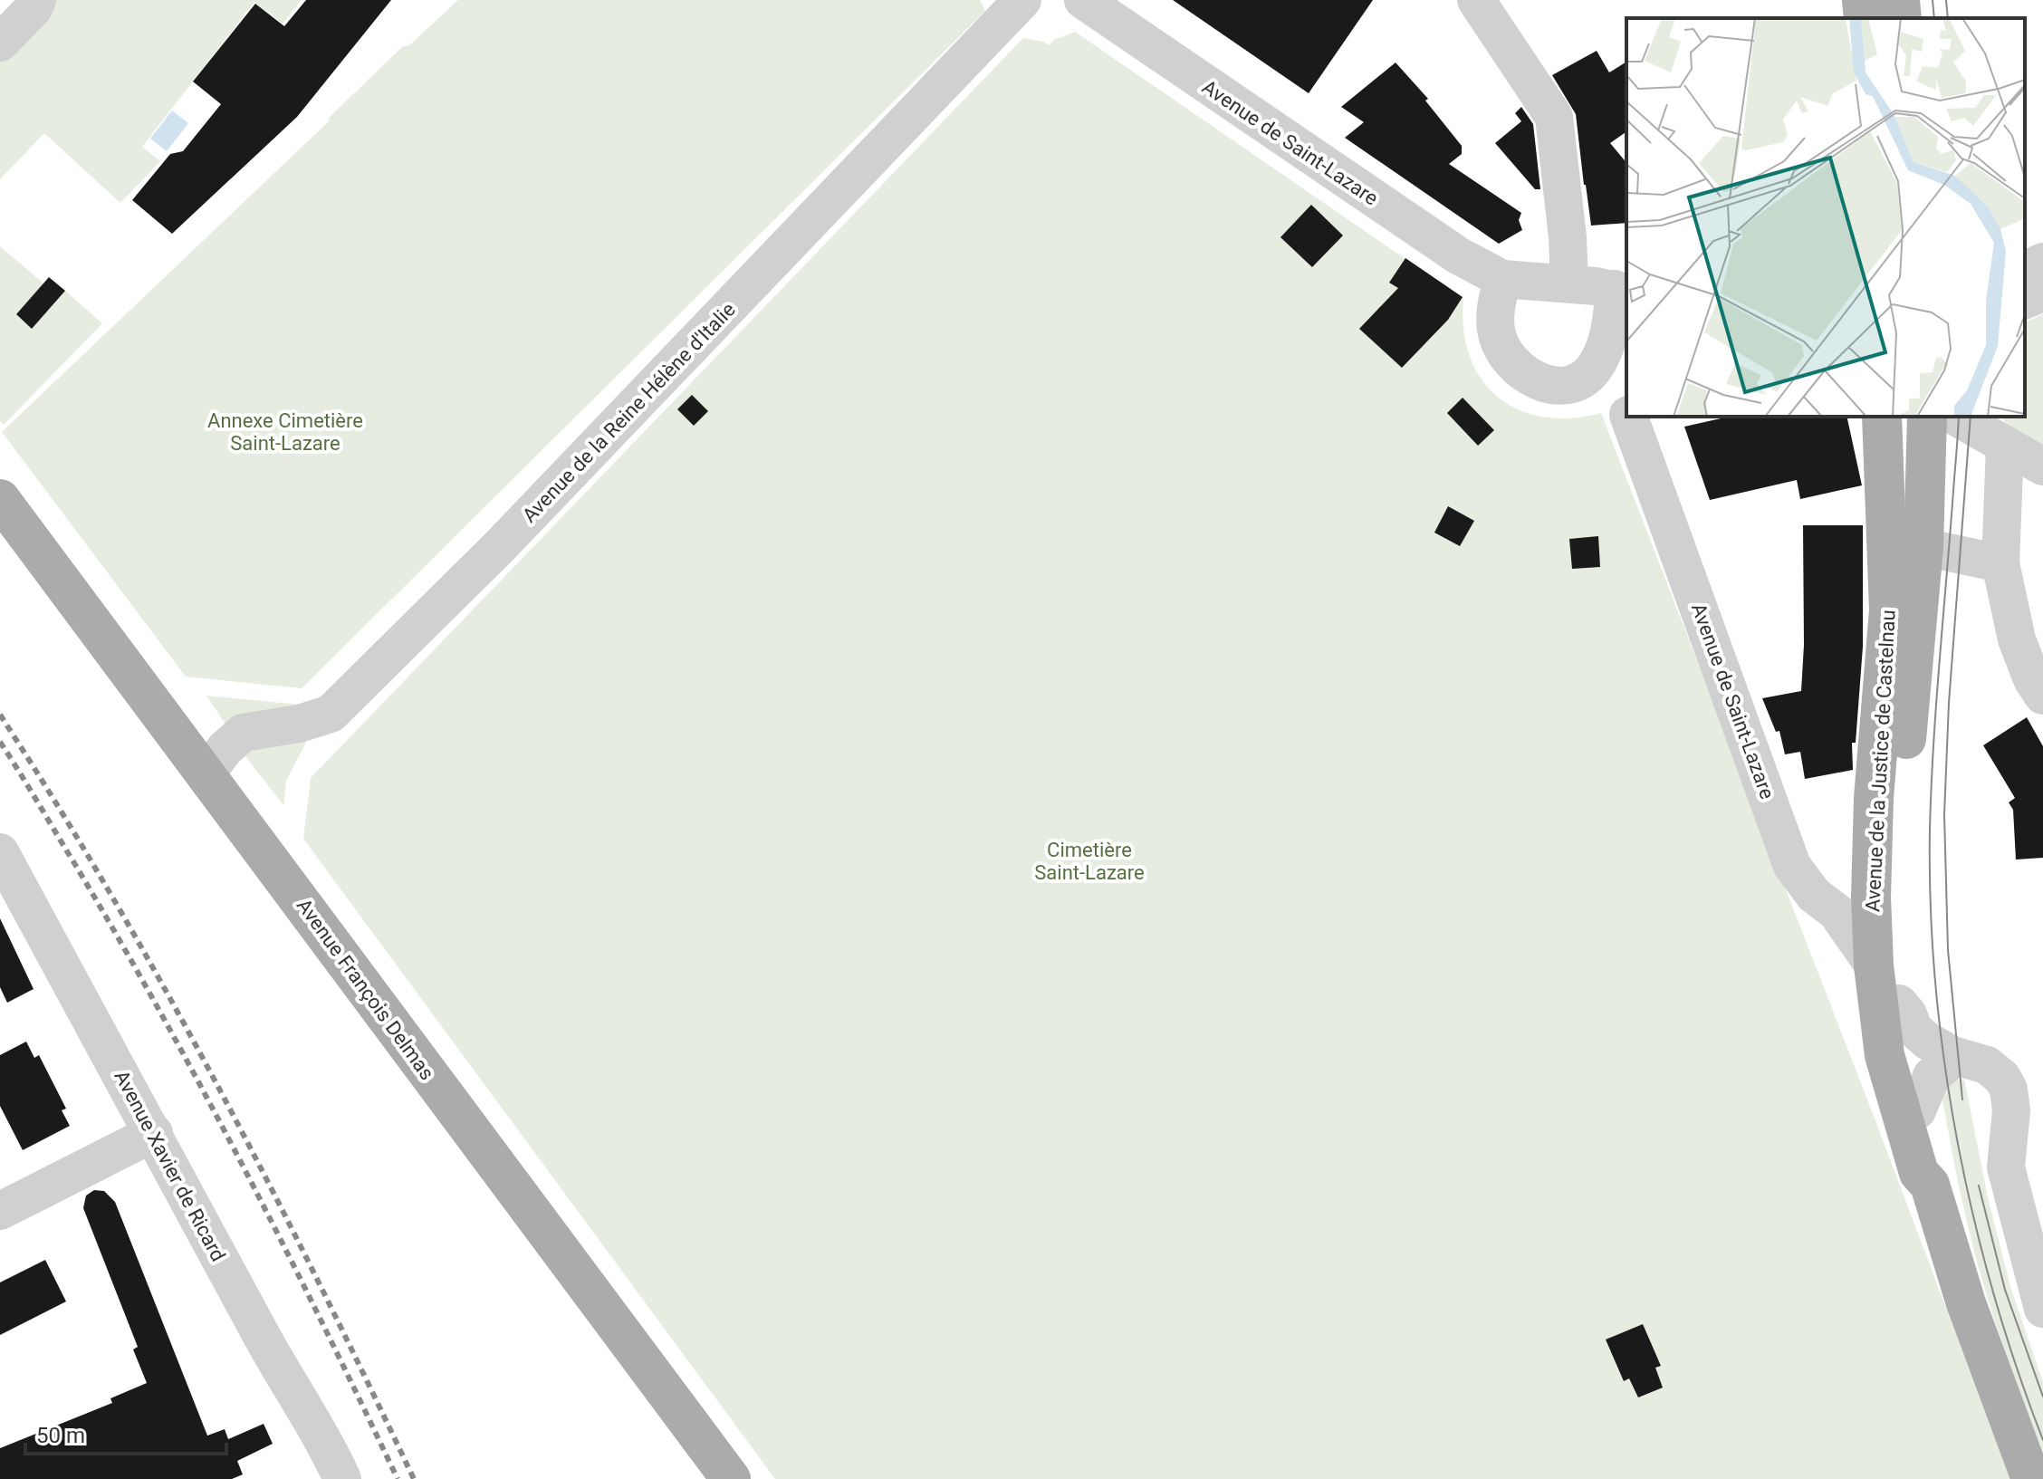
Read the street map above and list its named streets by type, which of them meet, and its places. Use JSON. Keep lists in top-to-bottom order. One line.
{"streets":{"main road":["Avenue de la Justice de Castelnau","Avenue François Delmas"],"street":["Avenue de Saint-Lazare","Avenue de la Reine Hélène d'Italie","Avenue Xavier de Ricard"]},"crossings":[["Avenue de Saint-Lazare","Avenue de la Justice de Castelnau"],["Avenue de la Reine Hélène d'Italie","Avenue François Delmas"]],"parks":["Annexe Cimetière Saint-Lazare","Cimetière Saint-Lazare"],"scale_bar":"50 m"}
